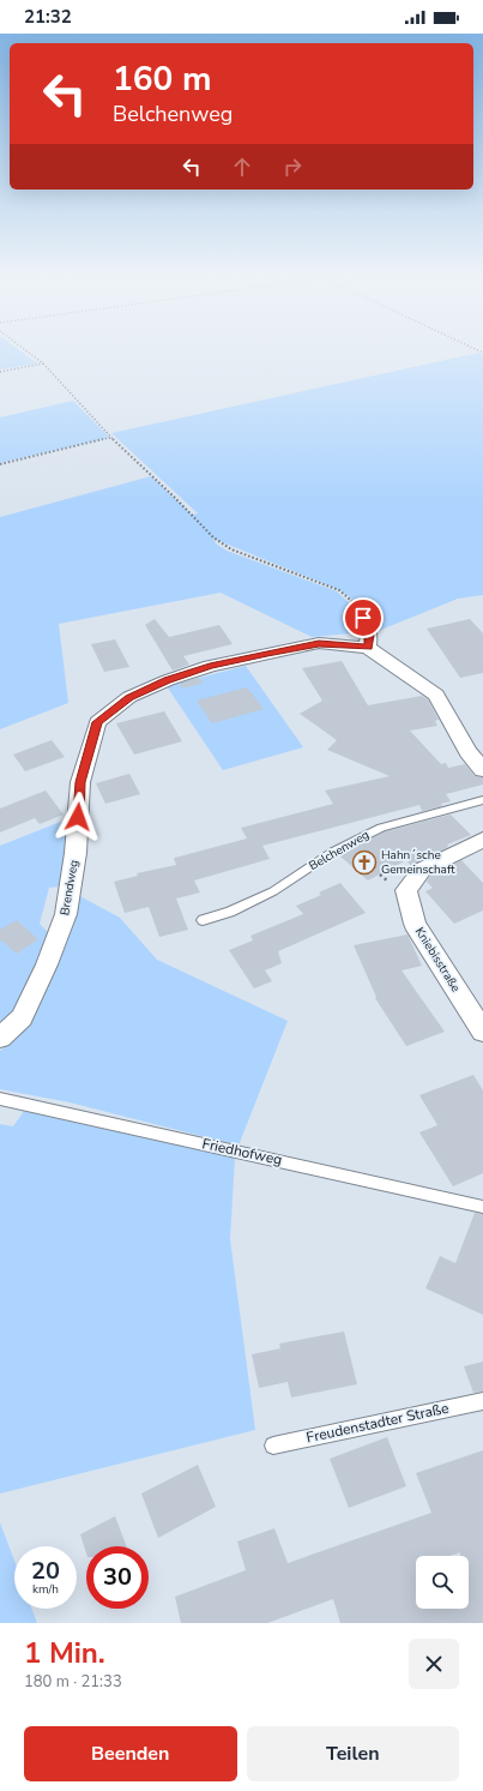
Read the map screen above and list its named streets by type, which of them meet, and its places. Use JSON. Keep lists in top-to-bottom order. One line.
{"streets":{"street":["Brendweg","Kniebisstraße"],"lane":["Belchenweg","Friedhofweg","Freudenstadter Straße"]},"places":{"church":["Hahn´sche Gemeinschaft"]},"page":{"status":"21:32","turn":["160 m","Belchenweg"],"speed":"20 km/h","limit":"30","heading":["1 Min.","180 m · 21:33"],"buttons":["Beenden","Teilen"]}}
